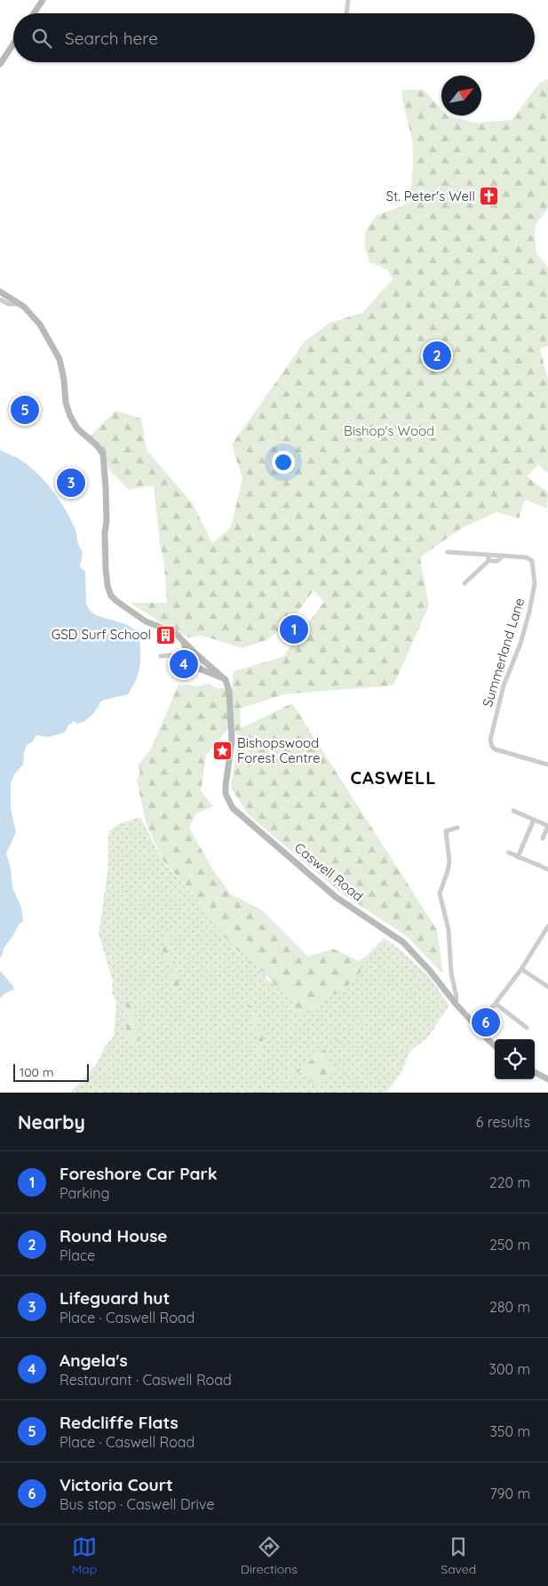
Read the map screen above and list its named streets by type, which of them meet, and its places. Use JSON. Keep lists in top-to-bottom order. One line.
{"streets":{"main road":["Caswell Road"],"street":["Summerland Lane"]},"districts":["CASWELL"],"parks":["Bishop's Wood"],"places":{"church":["St. Peter's Well"],"building":["GSD Surf School"],"place":["Bishopswood Forest Centre"]},"scale_bar":"100 m","north":"top right","page":{"search":"Search here","pins":["2","5","3","1","4","6"],"scale":"100 m","heading":["Nearby","6 results"],"list":[{"mark":"1","name":"Foreshore Car Park","note":"Parking","value":"220 m"},{"mark":"2","name":"Round House","note":"Place","value":"250 m"},{"mark":"3","name":"Lifeguard hut","note":"Place · Caswell Road","value":"280 m"},{"mark":"4","name":"Angela's","note":"Restaurant · Caswell Road","value":"300 m"},{"mark":"5","name":"Redcliffe Flats","note":"Place · Caswell Road","value":"350 m"},{"mark":"6","name":"Victoria Court","note":"Bus stop · Caswell Drive","value":"790 m"}],"nav":["Map","Directions","Saved"]}}
